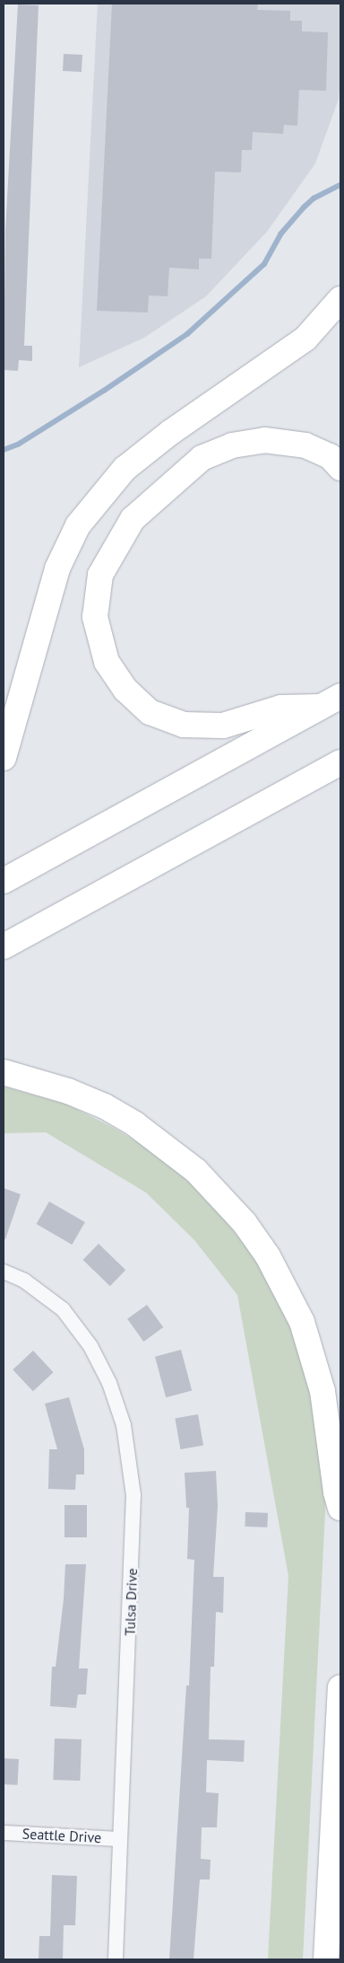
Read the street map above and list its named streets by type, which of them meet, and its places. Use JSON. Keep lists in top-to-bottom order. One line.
{"streets":{"street":["Tulsa Drive","Seattle Drive"]},"crossings":[["Tulsa Drive","Seattle Drive"]]}
